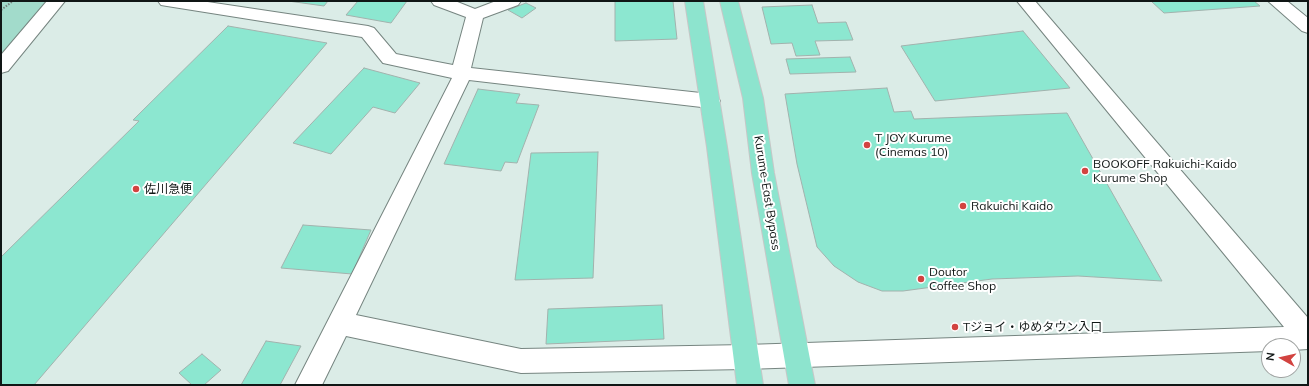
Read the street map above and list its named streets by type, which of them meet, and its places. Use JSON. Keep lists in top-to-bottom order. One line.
{"streets":{"highway":["Kurume-East Bypass"]},"places":["T JOY Kurume (Cinemas 10)","BOOKOFF Rakuichi-Kaido Kurume Shop","佐川急便","Rakuichi Kaido","Doutor Coffee Shop","Tジョイ・ゆめタウン入口"],"north":"left"}
